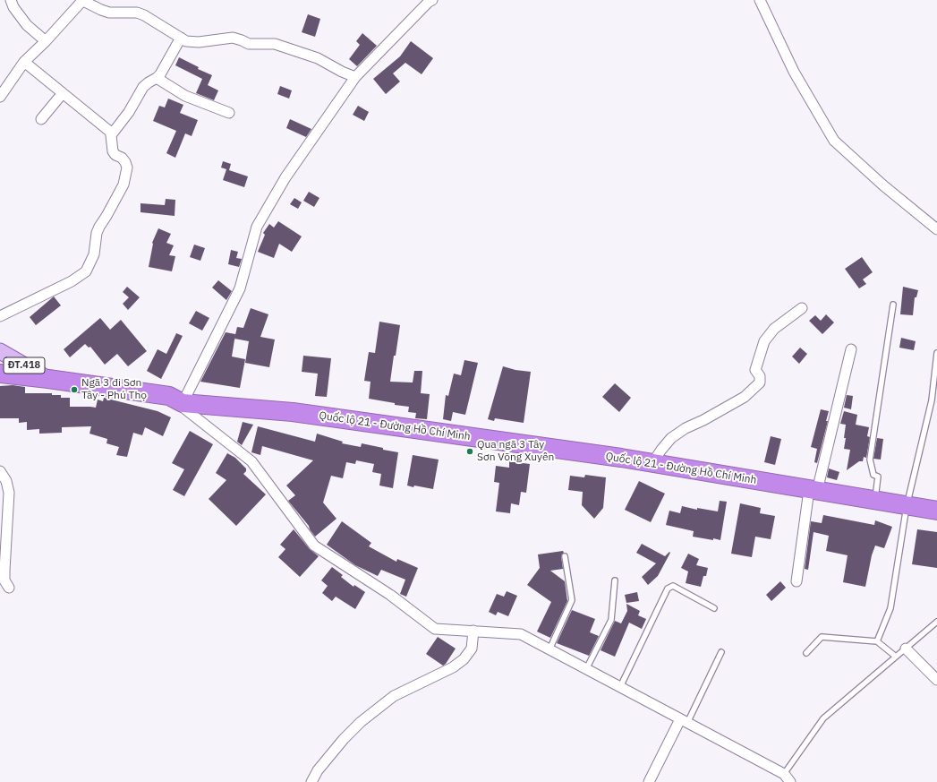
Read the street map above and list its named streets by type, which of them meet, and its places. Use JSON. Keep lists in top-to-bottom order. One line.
{"streets":{"highway":["Quốc lộ 21 - Đường Hồ Chí Minh"],"main road":["ĐT.418"]},"crossings":[["ĐT.418","Quốc lộ 21 - Đường Hồ Chí Minh"]],"places":["Ngã 3 đi Sơn Tây - Phú Thọ","Qua ngã 3 Tây Sơn Võng Xuyên"]}
